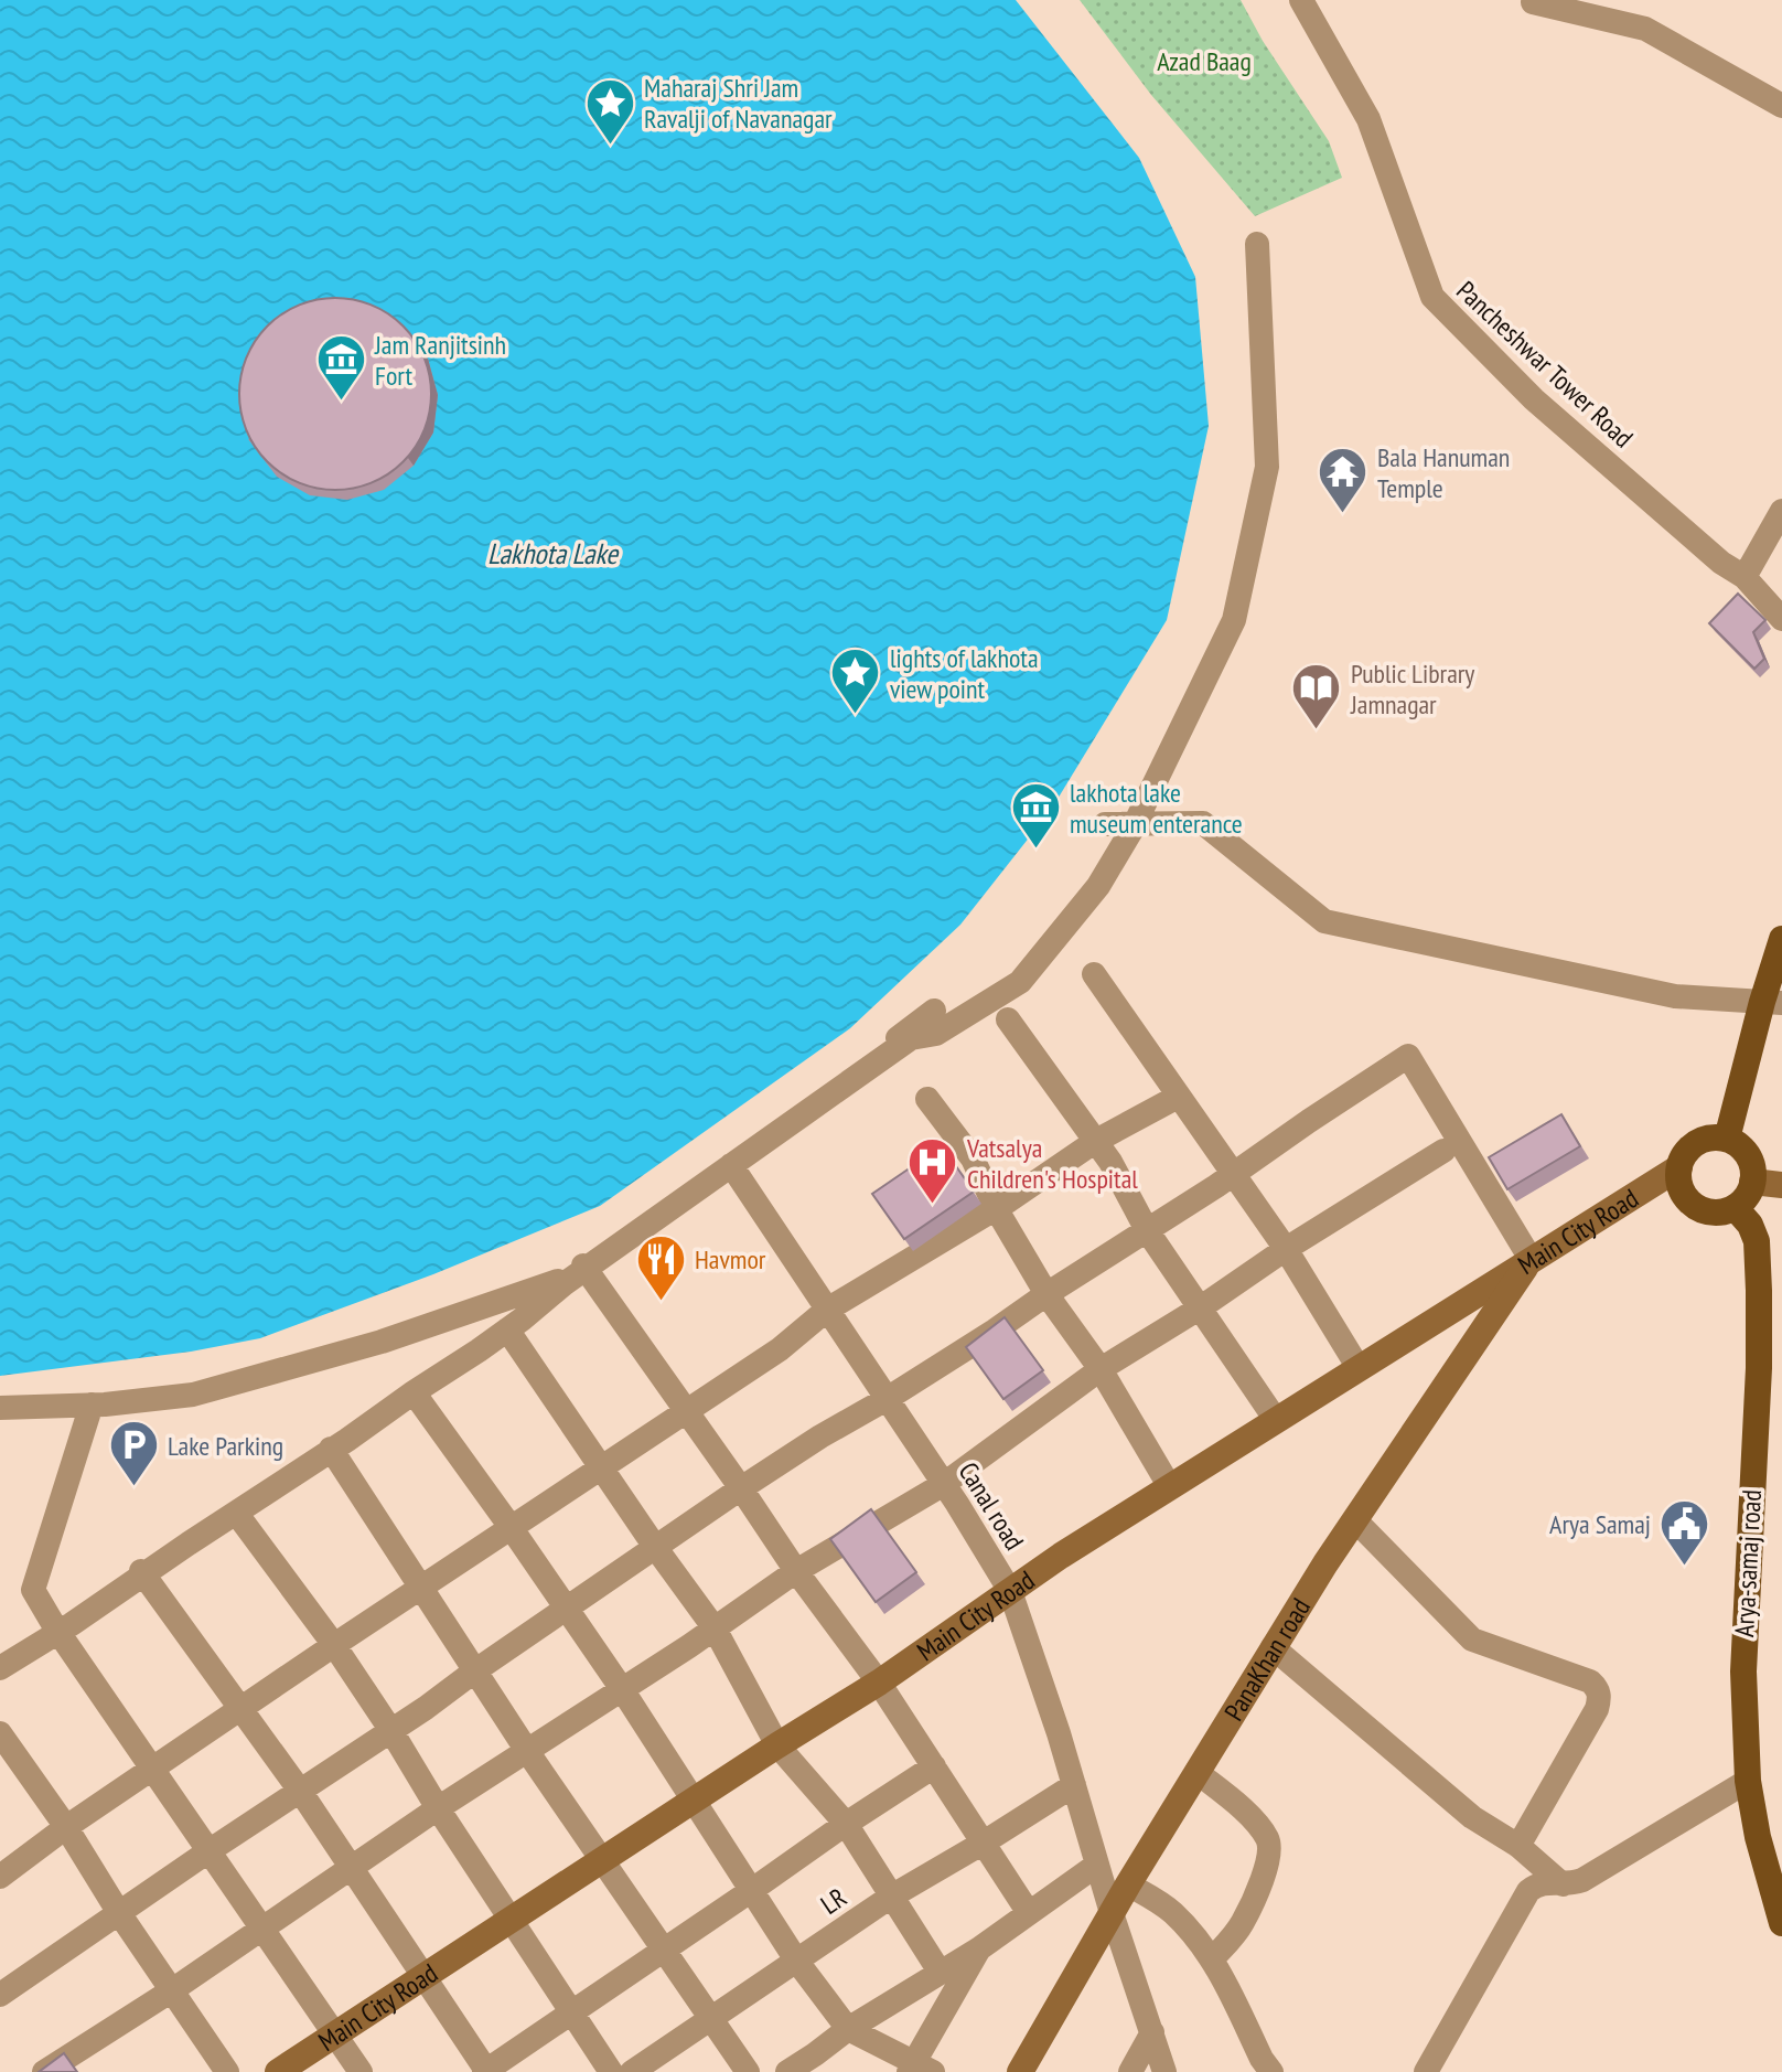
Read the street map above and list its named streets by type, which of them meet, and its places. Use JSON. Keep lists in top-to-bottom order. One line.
{"streets":{"main road":["Arya-samaj road"],"street":["Pancheshwar Tower Road","Main City Road","Canal road","PanaKhan road","LR"]},"crossings":[["Main City Road","Canal road"],["Main City Road","Arya-samaj road"],["Main City Road","PanaKhan road"],["Canal road","PanaKhan road"],["Canal road","LR"]],"water":["Lakhota Lake"],"parks":["Azad Baag"],"places":{"place":["Maharaj Shri Jam Ravalji of Navanagar","lights of lakhota view point"],"museum":["Jam Ranjitsinh Fort","lakhota lake museum enterance"],"temple":["Bala Hanuman Temple"],"library":["Public Library Jamnagar"],"hospital":["Vatsalya Children's Hospital"],"restaurant":["Havmor"],"parking":["Lake Parking"],"public building":["Arya Samaj"]}}
